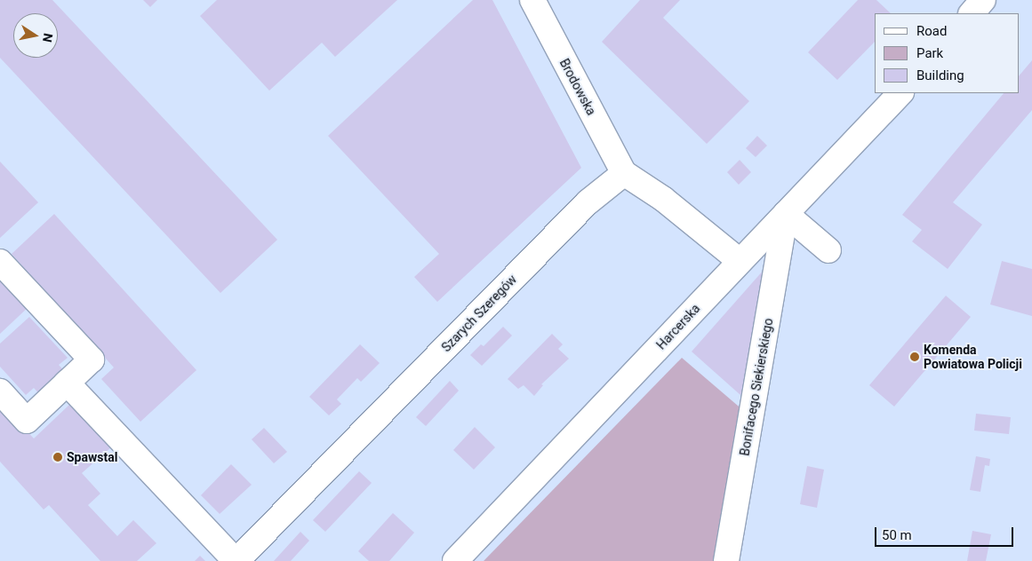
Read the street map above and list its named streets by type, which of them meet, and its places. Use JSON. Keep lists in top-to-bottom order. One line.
{"streets":{"street":["Brodowska","Szarych Szeregów","Harcerska","Bonifacego Siekierskiego"]},"crossings":[["Brodowska","Szarych Szeregów"],["Harcerska","Bonifacego Siekierskiego"]],"places":["Komenda Powiatowa Policji","Spawstal"],"legend":["Road","Park","Building"],"scale_bar":"50 m","north":"right"}
